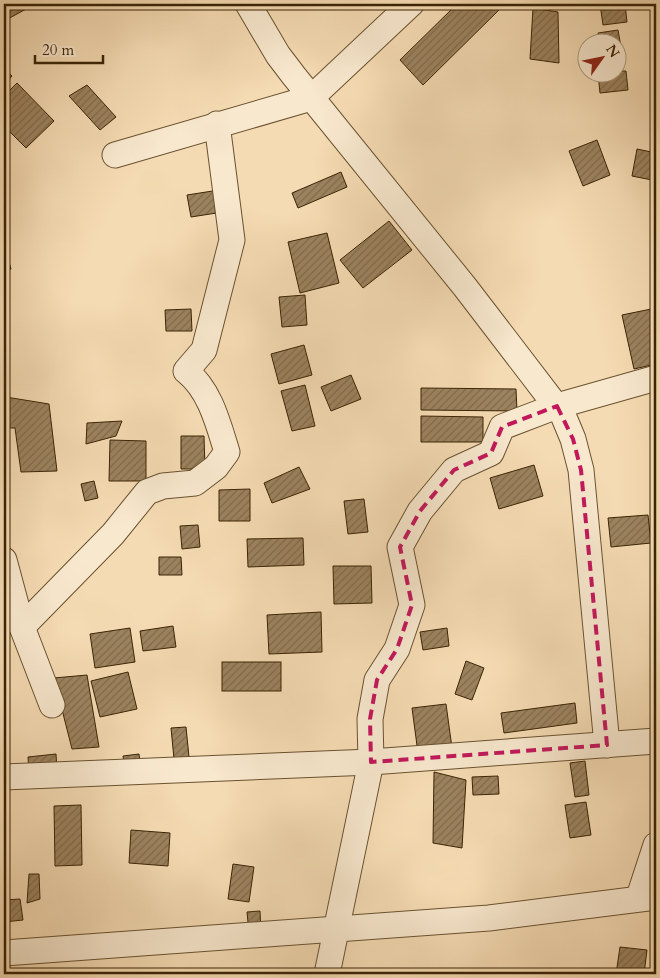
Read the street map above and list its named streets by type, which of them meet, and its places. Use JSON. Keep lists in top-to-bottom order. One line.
{"scale_bar":"20 m","north":"top right"}
